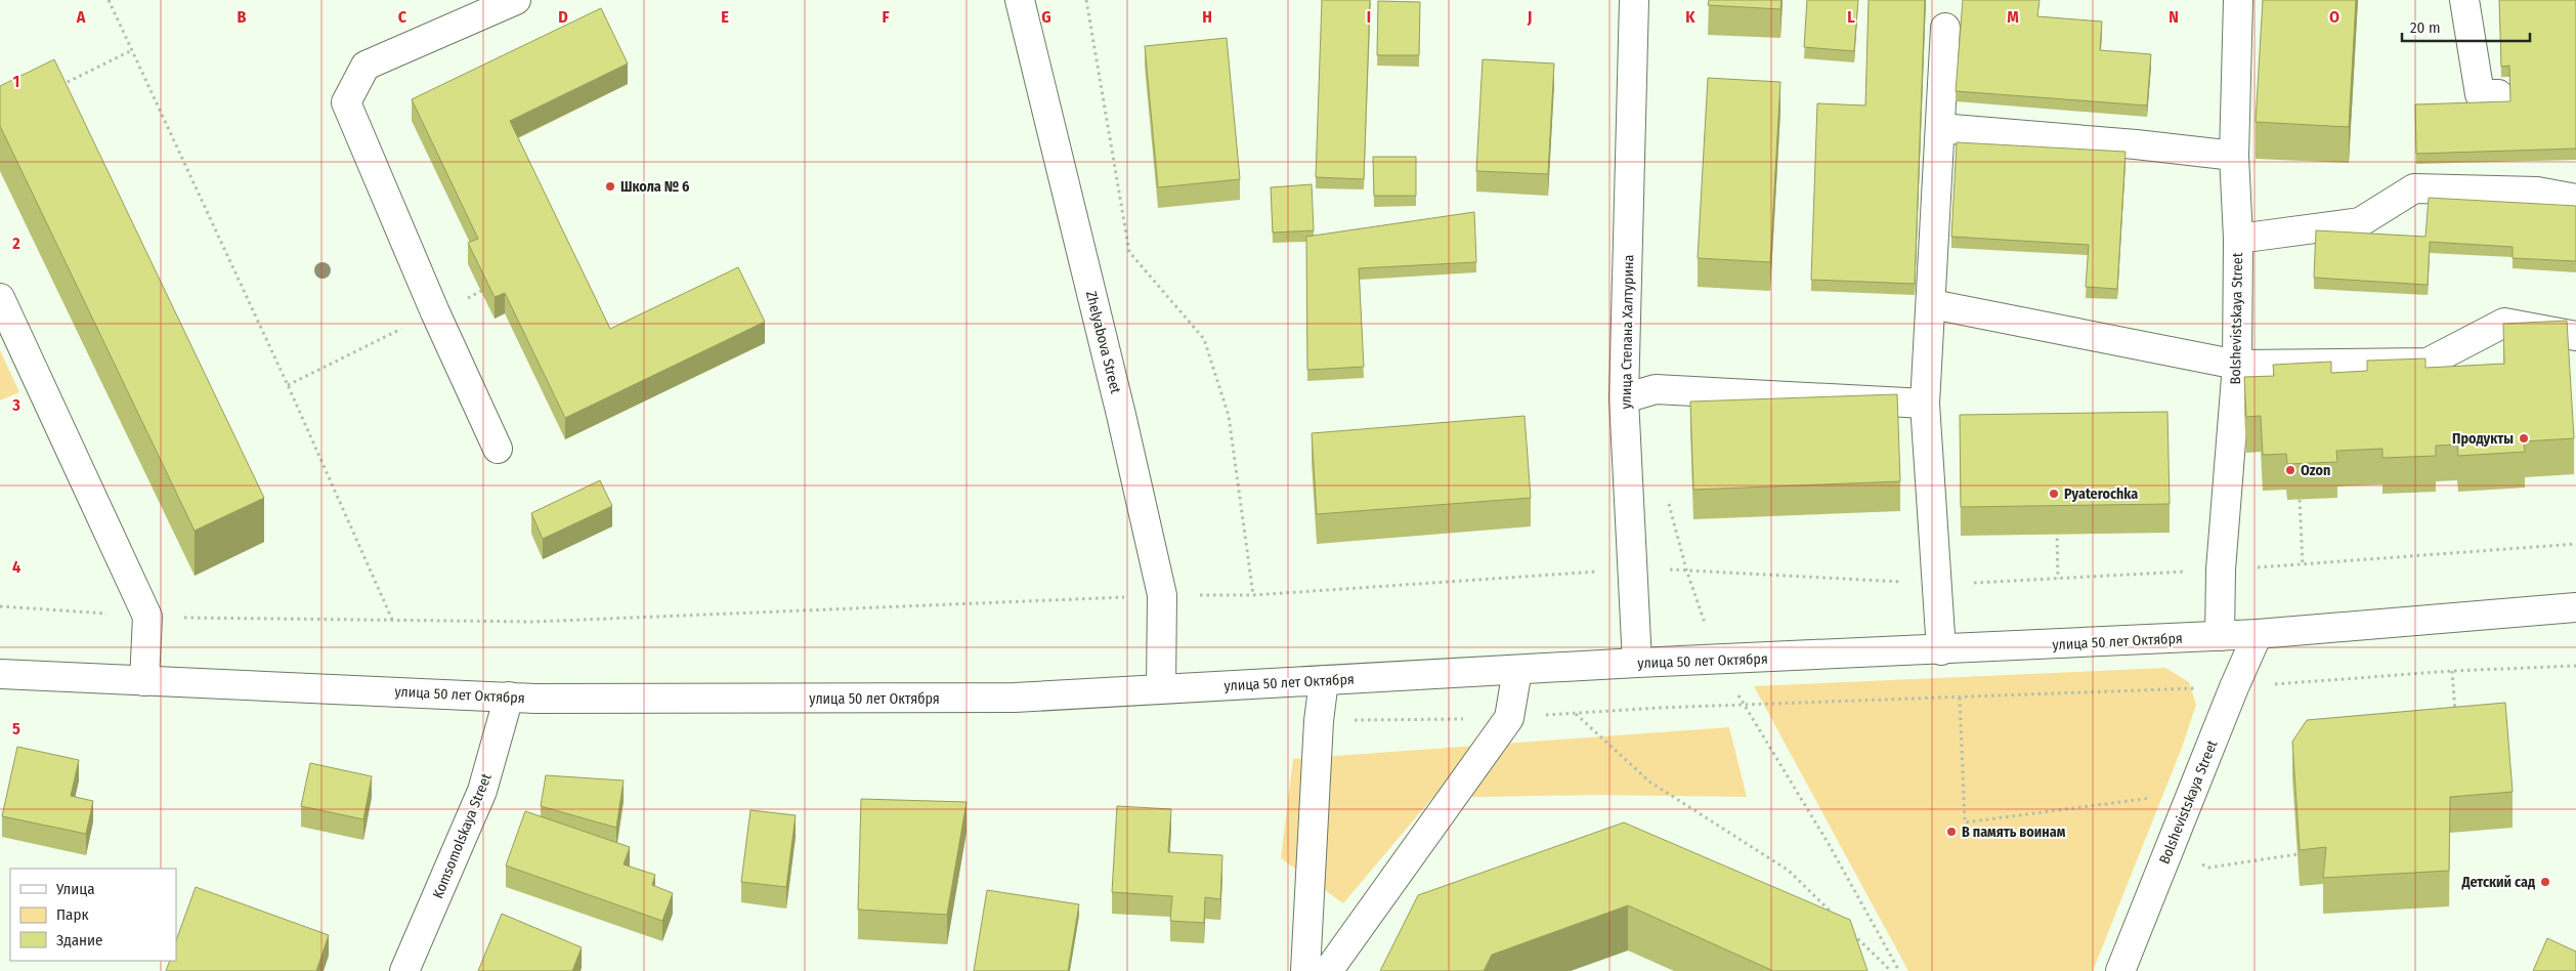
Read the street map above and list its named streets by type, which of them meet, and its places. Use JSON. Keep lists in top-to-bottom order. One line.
{"streets":{"street":["Bolshevistskaya Street","улица Степана Халтурина","Zhelyabova Street","улица 50 лет Октября","Komsomolskaya Street"]},"crossings":[["Bolshevistskaya Street","улица 50 лет Октября"],["улица Степана Халтурина","улица 50 лет Октября"],["Zhelyabova Street","улица 50 лет Октября"],["улица 50 лет Октября","Komsomolskaya Street"]],"places":["Школа № 6","Продукты","Ozon","Pyaterochka","В память воинам","Детский сад"],"legend":["Улица","Парк","Здание"],"scale_bar":"20 m","grid":{"columns":["A","B","C","D","E","F","G","H","I","J","K","L","M","N","O"],"rows":["1","2","3","4","5"]}}
